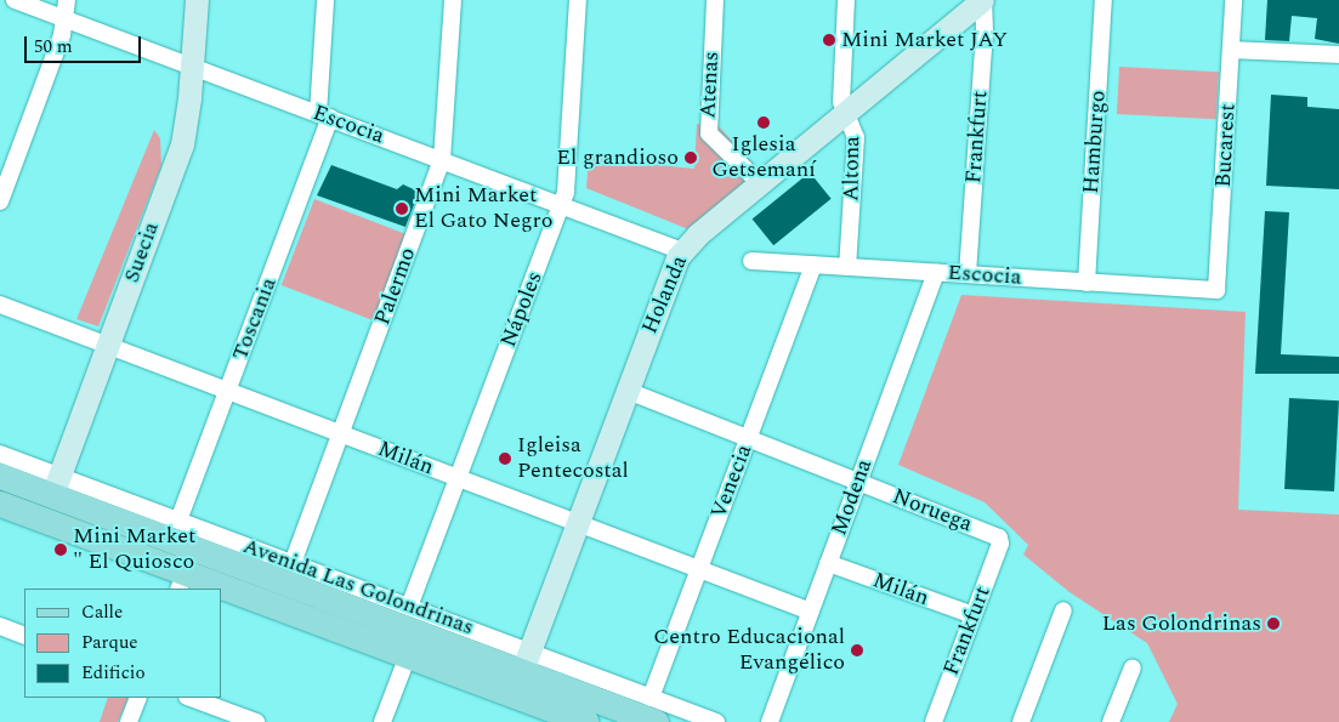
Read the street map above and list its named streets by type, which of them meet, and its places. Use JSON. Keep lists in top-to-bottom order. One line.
{"streets":{"main road":["Avenida Las Golondrinas"],"street":["Atenas","Escocia","Frankfurt","Hamburgo","Bucarest","Altona","Suecia","Palermo","Holanda","Nápoles","Toscania","Milán","Venecia","Modena","Noruega"]},"crossings":[["Atenas","Holanda"],["Escocia","Frankfurt"],["Escocia","Hamburgo"],["Escocia","Bucarest"],["Escocia","Altona"],["Escocia","Suecia"],["Escocia","Palermo"],["Escocia","Holanda"],["Escocia","Nápoles"],["Escocia","Toscania"],["Escocia","Venecia"],["Escocia","Modena"],["Frankfurt","Holanda"],["Frankfurt","Milán"],["Frankfurt","Noruega"],["Altona","Holanda"],["Suecia","Milán"],["Suecia","Avenida Las Golondrinas"],["Palermo","Milán"],["Palermo","Avenida Las Golondrinas"],["Holanda","Milán"],["Holanda","Noruega"],["Holanda","Avenida Las Golondrinas"],["Nápoles","Milán"],["Nápoles","Avenida Las Golondrinas"],["Toscania","Milán"],["Toscania","Avenida Las Golondrinas"],["Milán","Venecia"],["Milán","Modena"],["Venecia","Noruega"],["Venecia","Avenida Las Golondrinas"],["Modena","Noruega"]],"places":["Mini Market JAY","Iglesia Getsemaní","El grandioso","Mini Market El Gato Negro","Igleisa Pentecostal","Mini Market \" El Quiosco","Las Golondrinas","Centro Educacional Evangélico"],"legend":["Calle","Parque","Edificio"],"scale_bar":"50 m"}
